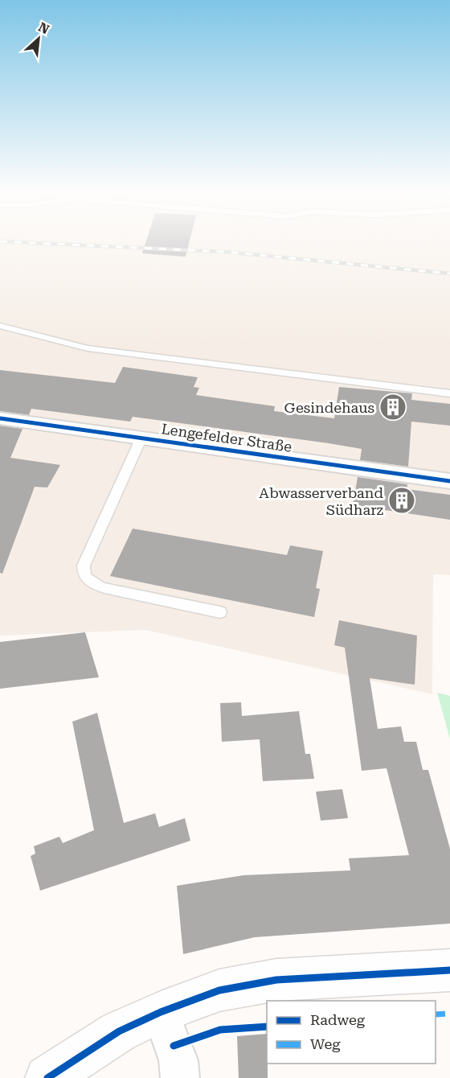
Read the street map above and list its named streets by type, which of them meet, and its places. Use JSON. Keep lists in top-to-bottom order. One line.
{"streets":{"street":["Lengefelder Straße"]},"places":{"building":["Gesindehaus","Abwasserverband Südharz"]},"legend":["Radweg","Weg"],"north":"top right"}
